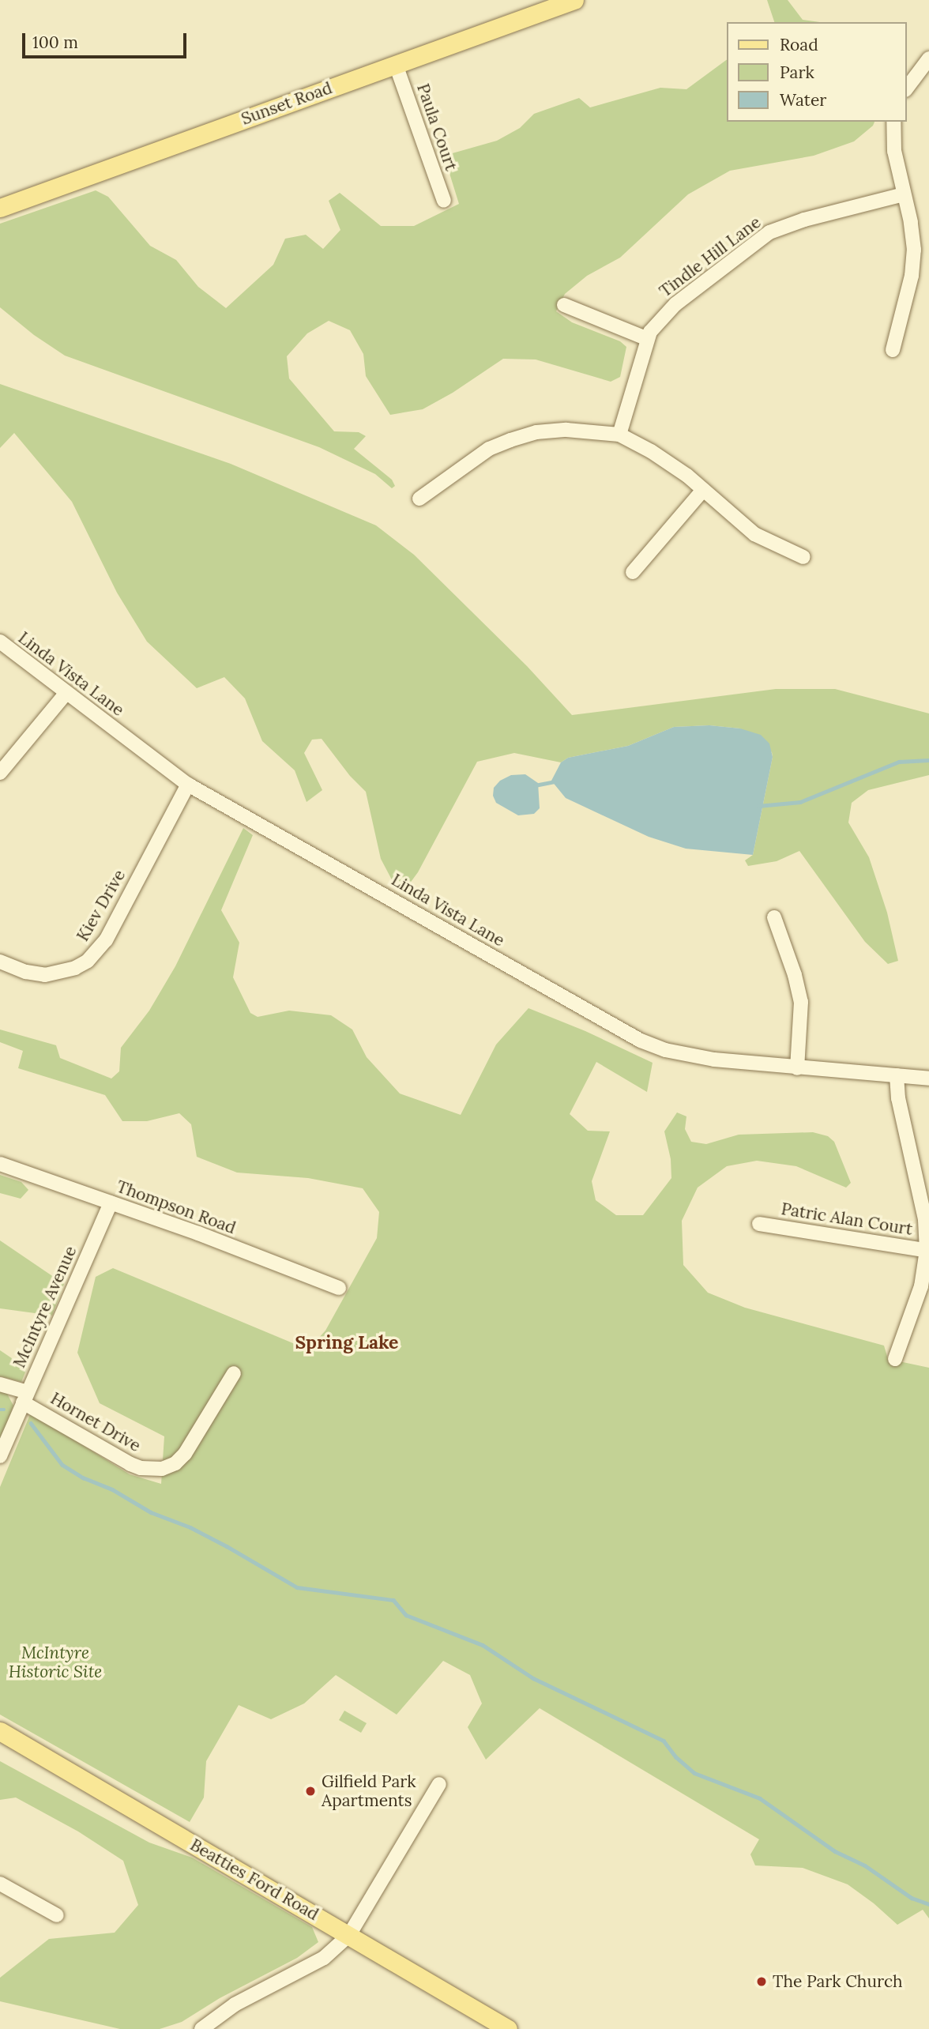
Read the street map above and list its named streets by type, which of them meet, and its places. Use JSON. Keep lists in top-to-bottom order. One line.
{"streets":{"main road":["Sunset Road","Beatties Ford Road"],"street":["Paula Court","Tindle Hill Lane","Linda Vista Lane","Kiev Drive","Thompson Road","Patric Alan Court","McIntyre Avenue","Hornet Drive"]},"crossings":[["Sunset Road","Paula Court"],["Linda Vista Lane","Kiev Drive"],["Thompson Road","McIntyre Avenue"],["McIntyre Avenue","Hornet Drive"]],"districts":["Spring Lake"],"parks":["McIntyre Historic Site"],"places":["Gilfield Park Apartments","The Park Church"],"legend":["Road","Park","Water"],"scale_bar":"100 m"}
